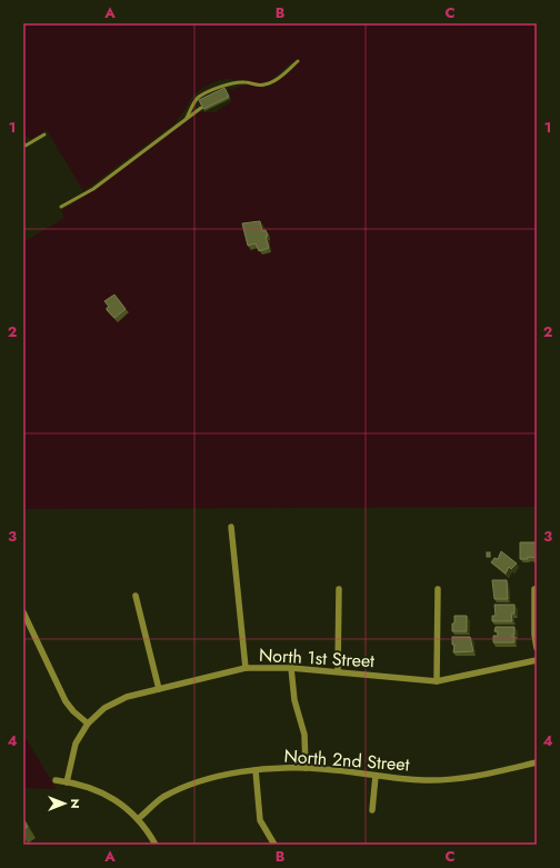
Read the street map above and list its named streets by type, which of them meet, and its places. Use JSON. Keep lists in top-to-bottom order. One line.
{"streets":{"street":["North 1st Street","North 2nd Street"]},"north":"right","grid":{"columns":["A","B","C"],"rows":["1","2","3","4"]}}
